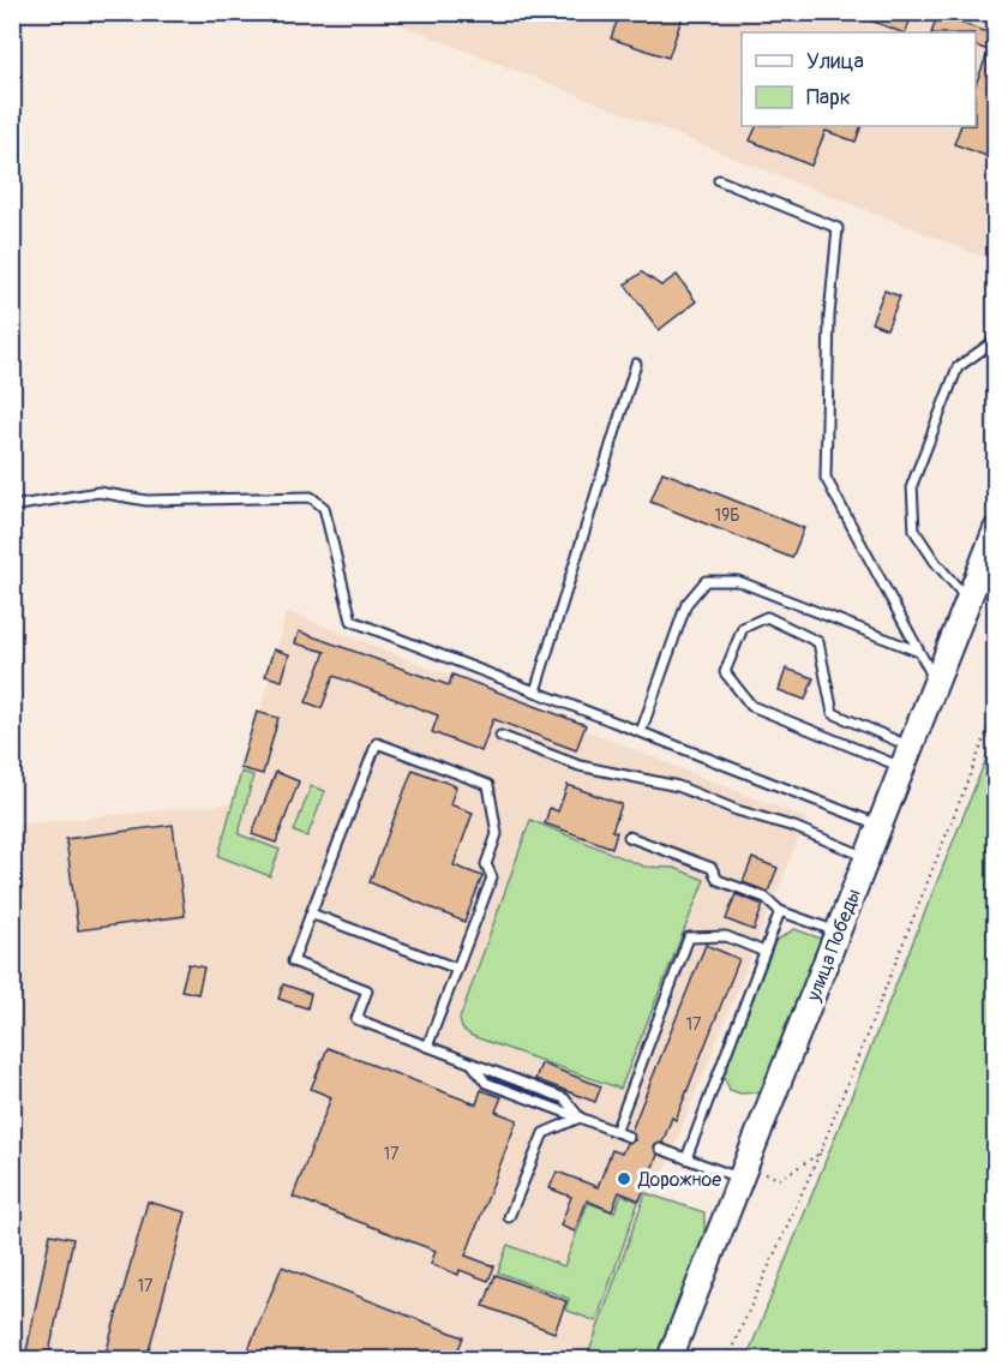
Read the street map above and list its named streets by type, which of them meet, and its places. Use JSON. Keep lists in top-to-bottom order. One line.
{"streets":{"main road":["улица Победы"]},"places":["Дорожное"],"house_numbers":["19Б","17","17","17"],"legend":["Улица","Парк"]}
